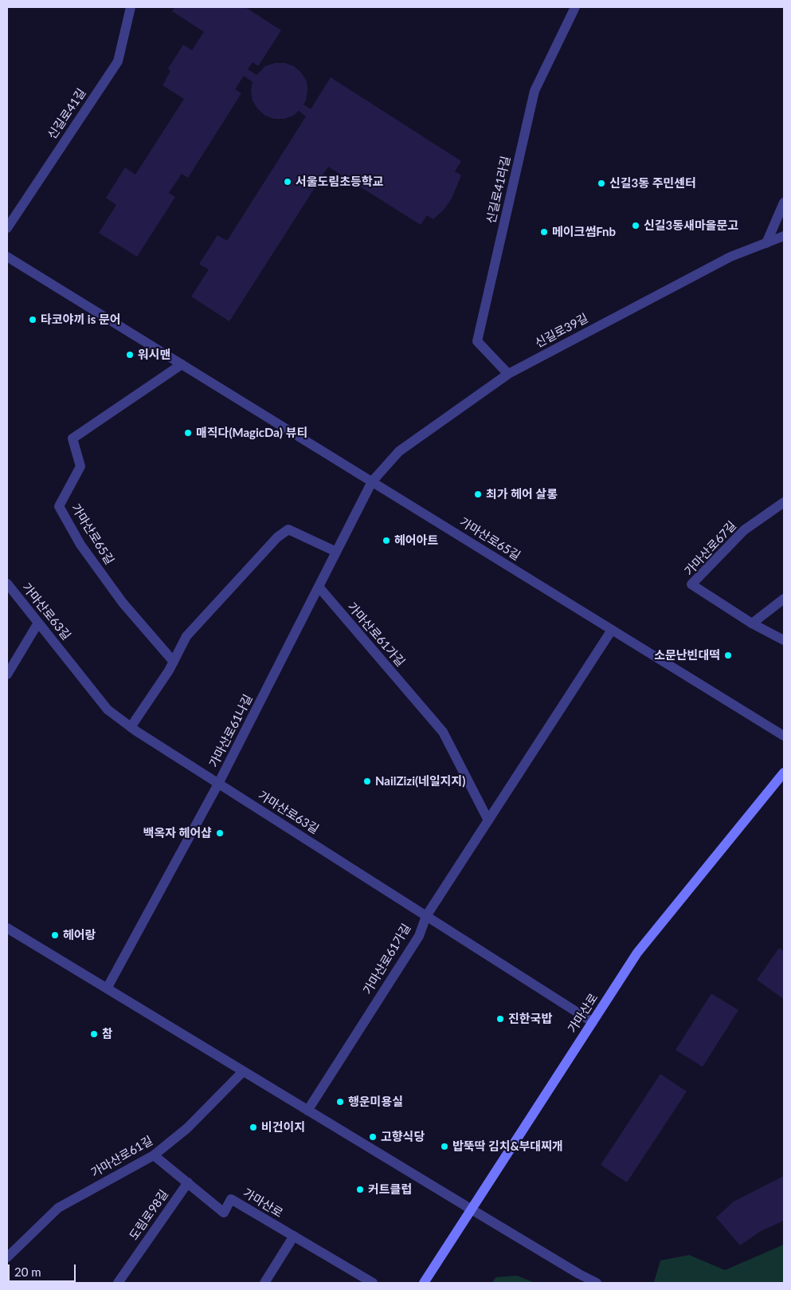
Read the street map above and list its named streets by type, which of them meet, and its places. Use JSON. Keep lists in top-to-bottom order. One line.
{"streets":{"main road":["가마산로"],"street":["신길로41길","신길로41라길","신길로39길","가마산로65길","가마산로67길","가마산로63길","가마산로61가길","가마산로61나길","가마산로61길","도림로98길"]},"crossings":[["신길로41라길","신길로39길"],["신길로39길","가마산로65길"],["신길로39길","가마산로61나길"],["가마산로65길","가마산로61가길"],["가마산로65길","가마산로61나길"],["가마산로63길","가마산로61가길"],["가마산로63길","가마산로61나길"],["가마산로63길","가마산로"],["가마산로61가길","가마산로61나길"],["가마산로","가마산로61길"],["가마산로","도림로98길"]],"places":["서울도림초등학교","신길3동 주민센터","신길3동새마을문고","메이크썸Fnb","타코야끼 is 문어","워시맨","매직다(MagicDa) 뷰티","최가 헤어 살롱","헤어아트","소문난빈대떡","NailZizi(네일지지)","백옥자 헤어샵","헤어랑","진한국밥","참","행운미용실","비건이지","고향식당","밥뚝딱 김치&부대찌개","커트클럽"],"scale_bar":"20 m"}
